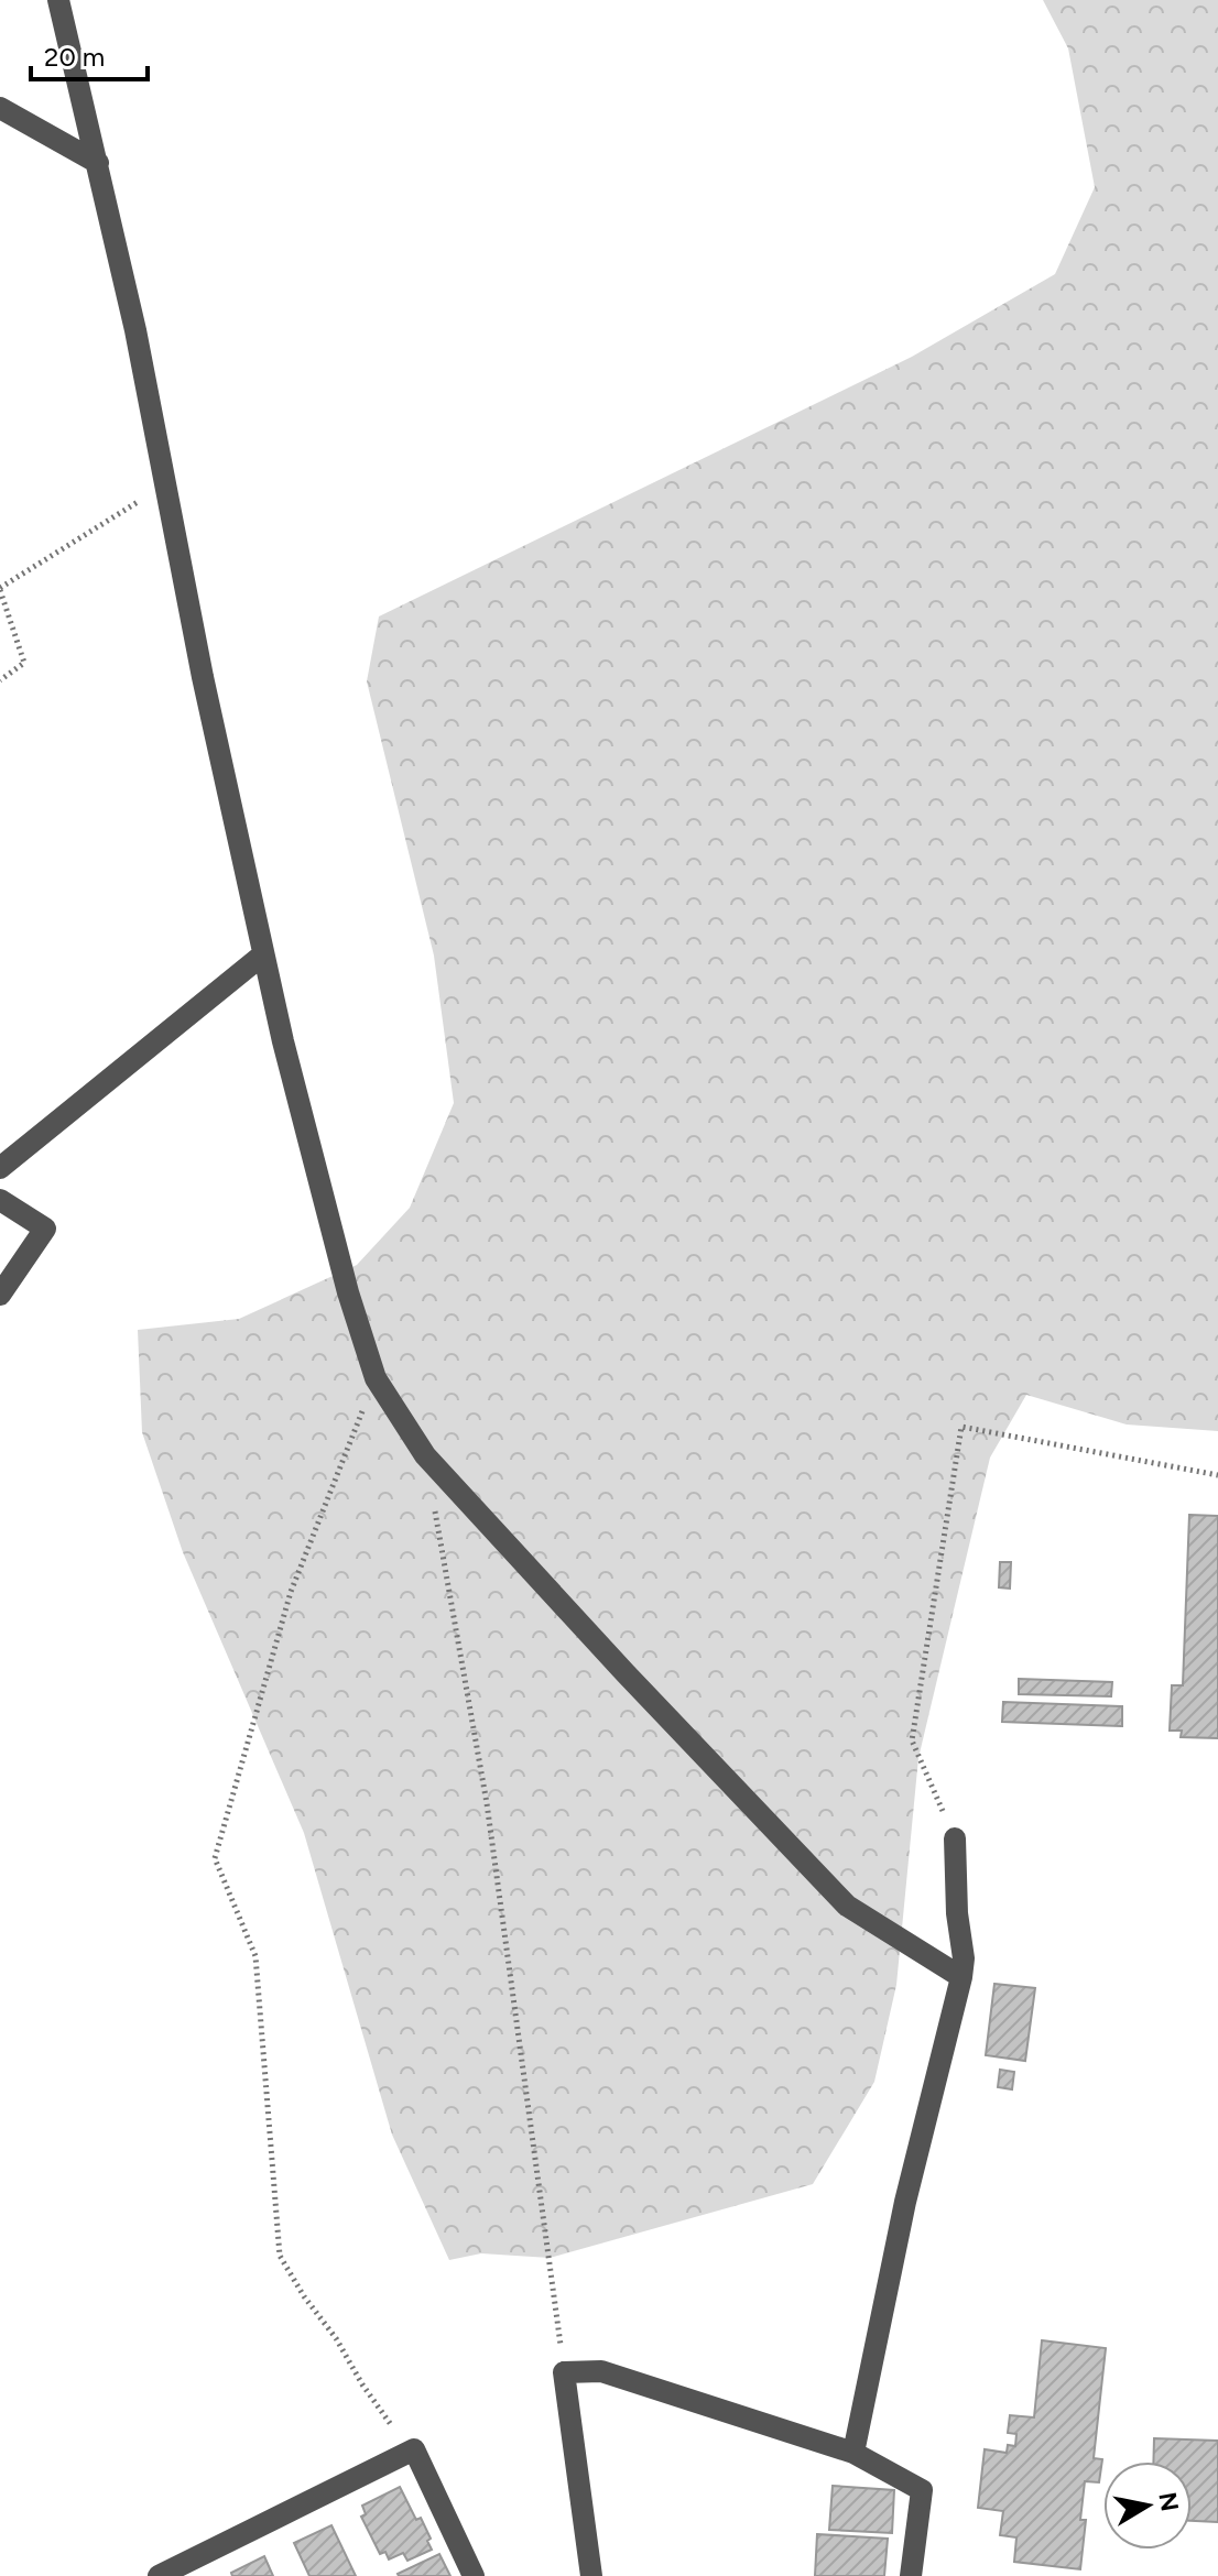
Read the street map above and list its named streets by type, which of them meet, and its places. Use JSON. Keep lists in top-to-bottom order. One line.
{"scale_bar":"20 m","north":"right"}
